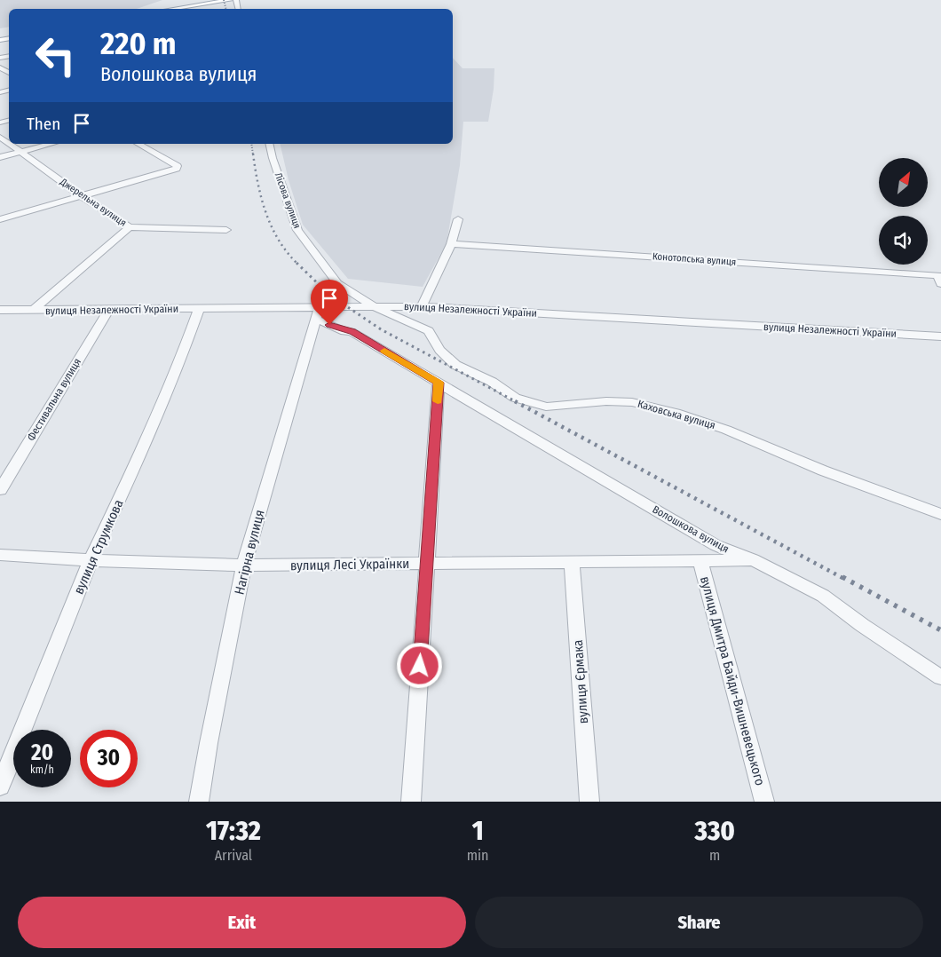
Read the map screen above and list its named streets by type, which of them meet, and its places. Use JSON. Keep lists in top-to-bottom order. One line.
{"streets":{"street":["Лісова вулиця","Джерельна вулиця","Конотопська вулиця","вулиця Незалежності України","Фестивальна вулиця","Каховська вулиця","Волошкова вулиця","вулиця Струмкова","Нагірна вулиця","вулиця Лесі Українки","вулиця Дмитра Байди-Вишневецького","вулиця Єрмака"]},"crossings":[["Лісова вулиця","вулиця Незалежності України"],["Лісова вулиця","Каховська вулиця"],["вулиця Незалежності України","Фестивальна вулиця"],["вулиця Незалежності України","Каховська вулиця"],["вулиця Незалежності України","Волошкова вулиця"],["вулиця Незалежності України","вулиця Струмкова"],["вулиця Незалежності України","Нагірна вулиця"],["Волошкова вулиця","Нагірна вулиця"],["Волошкова вулиця","вулиця Лесі Українки"],["вулиця Струмкова","вулиця Лесі Українки"],["Нагірна вулиця","вулиця Лесі Українки"],["вулиця Лесі Українки","вулиця Дмитра Байди-Вишневецького"],["вулиця Лесі Українки","вулиця Єрмака"]],"north":"top right","page":{"turn":["220 m","Волошкова вулиця"],"then":"Then","speed":"20 km/h","limit":"30","eta":["17:32","Arrival","1","min","330","m"],"buttons":["Exit","Share"]}}
